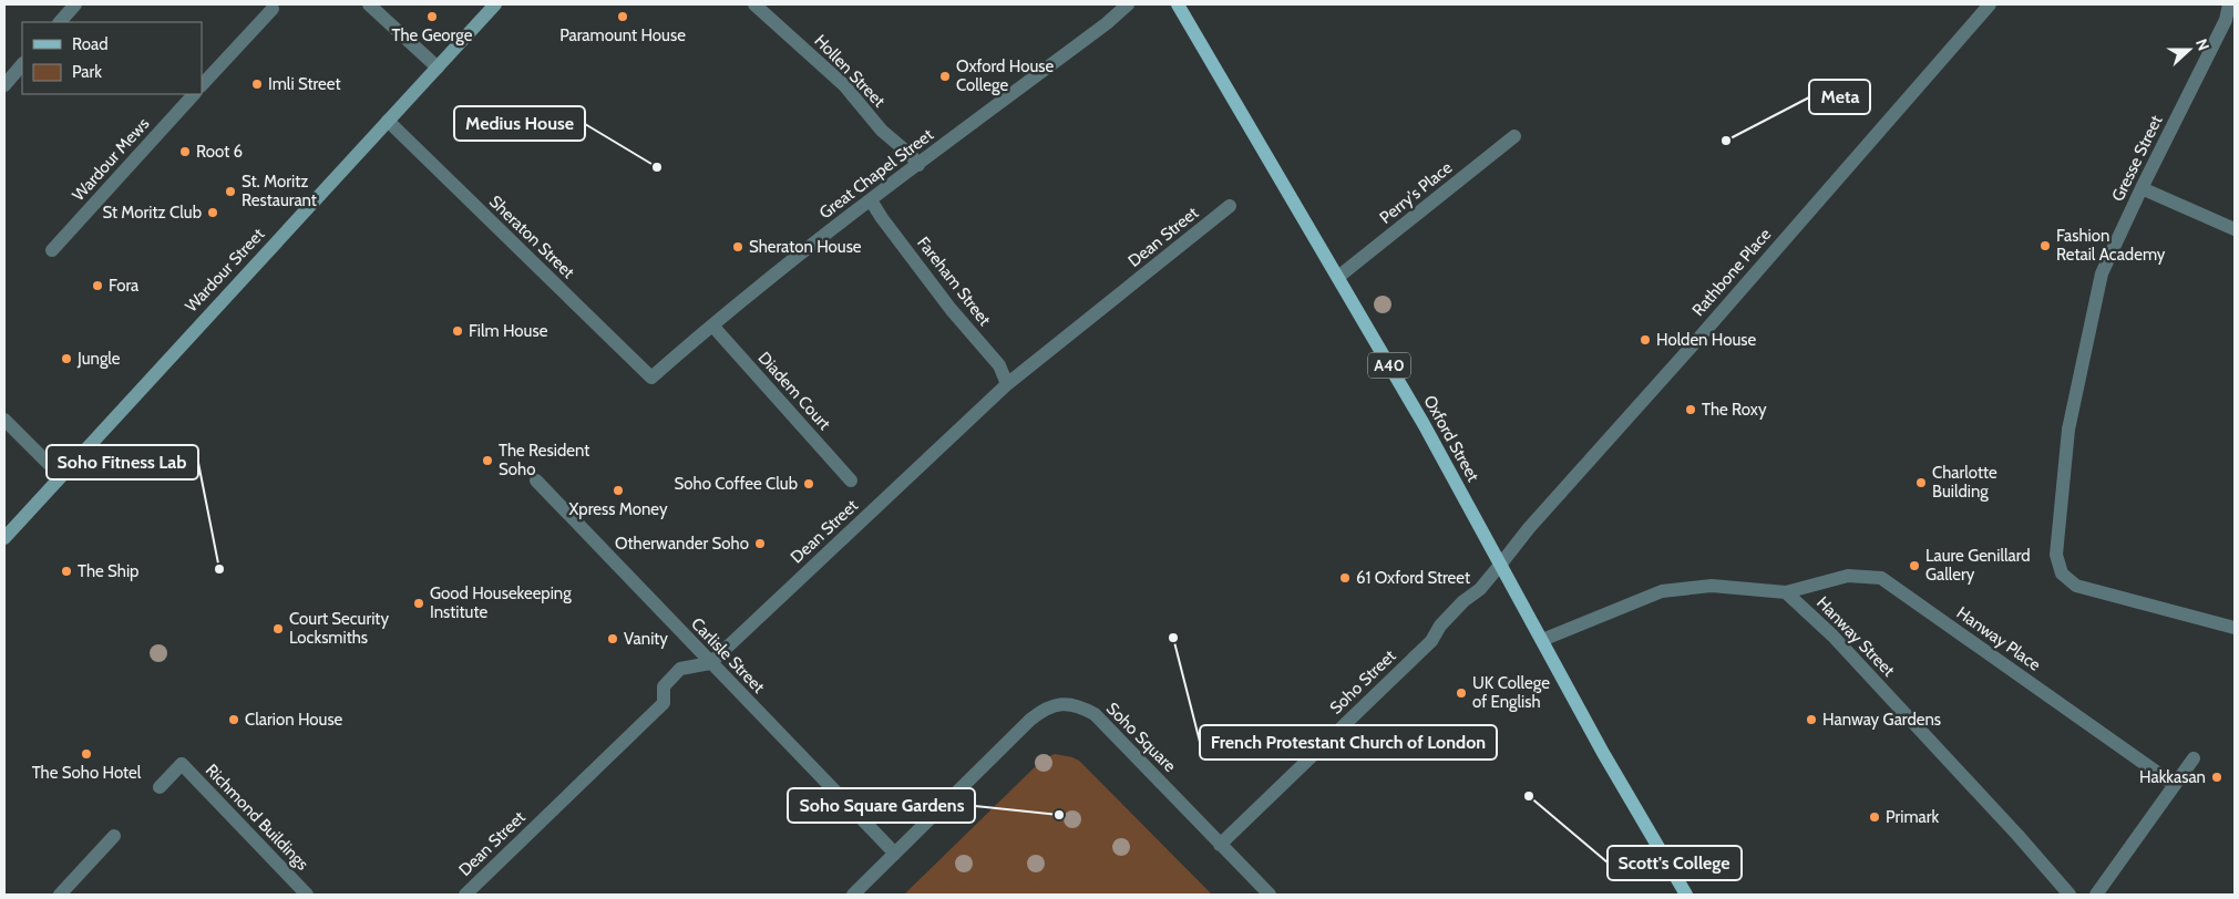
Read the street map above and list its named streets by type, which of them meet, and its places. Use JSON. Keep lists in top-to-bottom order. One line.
{"streets":{"main road":["A40","Oxford Street"],"street":["Hollen Street","Gresse Street","Wardour Mews","Great Chapel Street","Perry's Place","Sheraton Street","Dean Street","Wardour Street","Rathbone Place","Fareham Street","Diadem Court","Hanway Street","Hanway Place","Carlisle Street","Soho Street","Soho Square","Richmond Buildings"]},"crossings":[["Hollen Street","Great Chapel Street"],["Great Chapel Street","Sheraton Street"],["Great Chapel Street","Fareham Street"],["Great Chapel Street","Diadem Court"],["Perry's Place","Oxford Street"],["Sheraton Street","Wardour Street"],["Dean Street","Fareham Street"],["Dean Street","Carlisle Street"],["Rathbone Place","Oxford Street"],["Rathbone Place","Soho Street"],["Oxford Street","Soho Street"],["Hanway Street","Hanway Place"],["Carlisle Street","Soho Square"],["Soho Street","Soho Square"]],"places":["The George","Paramount House","Oxford House College","Imli Street","Meta","Root 6","Medius House","St. Moritz Restaurant","St Moritz Club","Fashion Retail Academy","Sheraton House","Fora","Film House","Holden House","Jungle","The Roxy","The Resident Soho","Charlotte Building","Soho Coffee Club","Xpress Money","Otherwander Soho","Laure Genillard Gallery","Soho Fitness Lab","The Ship","61 Oxford Street","Good Housekeeping Institute","Court Security Locksmiths","French Protestant Church of London","Vanity","UK College of English","Clarion House","Hanway Gardens","The Soho Hotel","Hakkasan","Scott's College","Soho Square Gardens","Primark"],"legend":["Road","Park"],"north":"right"}
